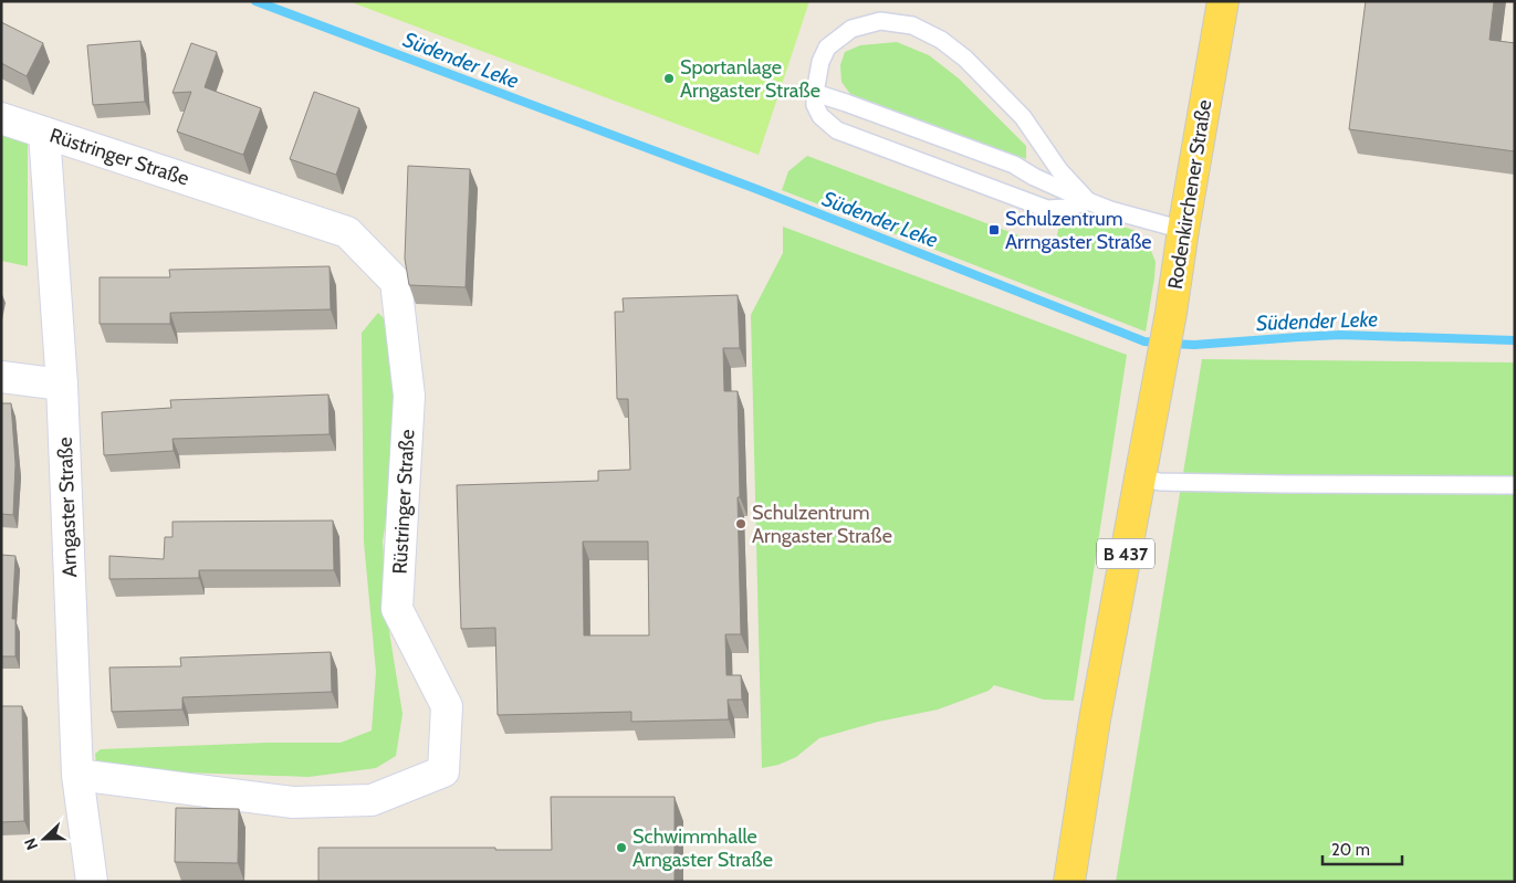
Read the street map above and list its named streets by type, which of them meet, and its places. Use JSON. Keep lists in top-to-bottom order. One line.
{"streets":{"main road":["Rodenkirchener Straße","B 437"],"street":["Rüstringer Straße","Arngaster Straße"]},"crossings":[["Rüstringer Straße","Arngaster Straße"],["Rodenkirchener Straße","B 437"]],"water":["Südender Leke"],"places":{"other":["Sportanlage Arngaster Straße","Schulzentrum Arngaster Straße","Schwimmhalle Arngaster Straße"],"transit":["Schulzentrum Arrngaster Straße"]},"scale_bar":"20 m","north":"left"}
